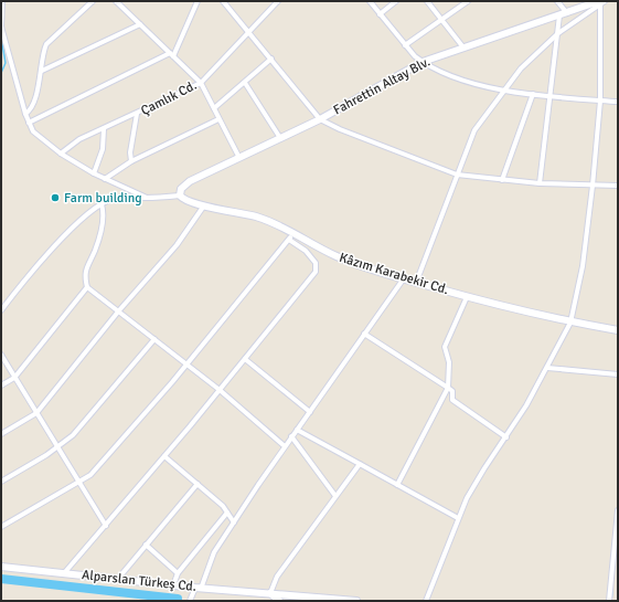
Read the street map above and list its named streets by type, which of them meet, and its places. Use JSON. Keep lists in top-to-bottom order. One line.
{"streets":{"street":["Fahrettin Altay Blv.","Çamlık Cd.","Kâzım Karabekir Cd.","Alparslan Türkeş Cd."]},"crossings":[["Fahrettin Altay Blv.","Kâzım Karabekir Cd."]],"places":["Farm building"]}
